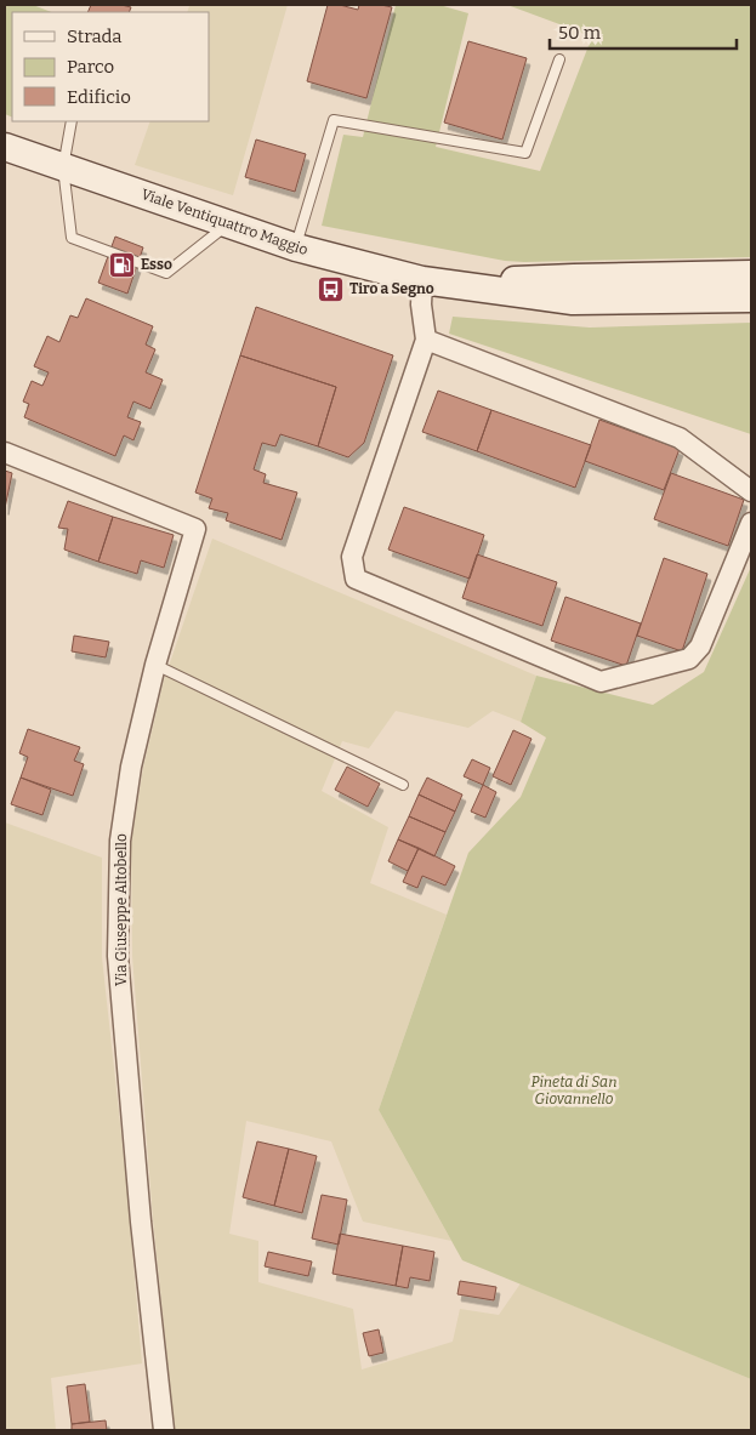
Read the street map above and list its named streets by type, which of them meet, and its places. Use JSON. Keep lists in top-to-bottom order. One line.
{"streets":{"main road":["Viale Ventiquattro Maggio"],"street":["Via Giuseppe Altobello"]},"parks":["Pineta di San Giovannello"],"places":{"fuel station":["Esso"],"bus stop":["Tiro a Segno"]},"legend":["Strada","Parco","Edificio"],"scale_bar":"50 m"}
